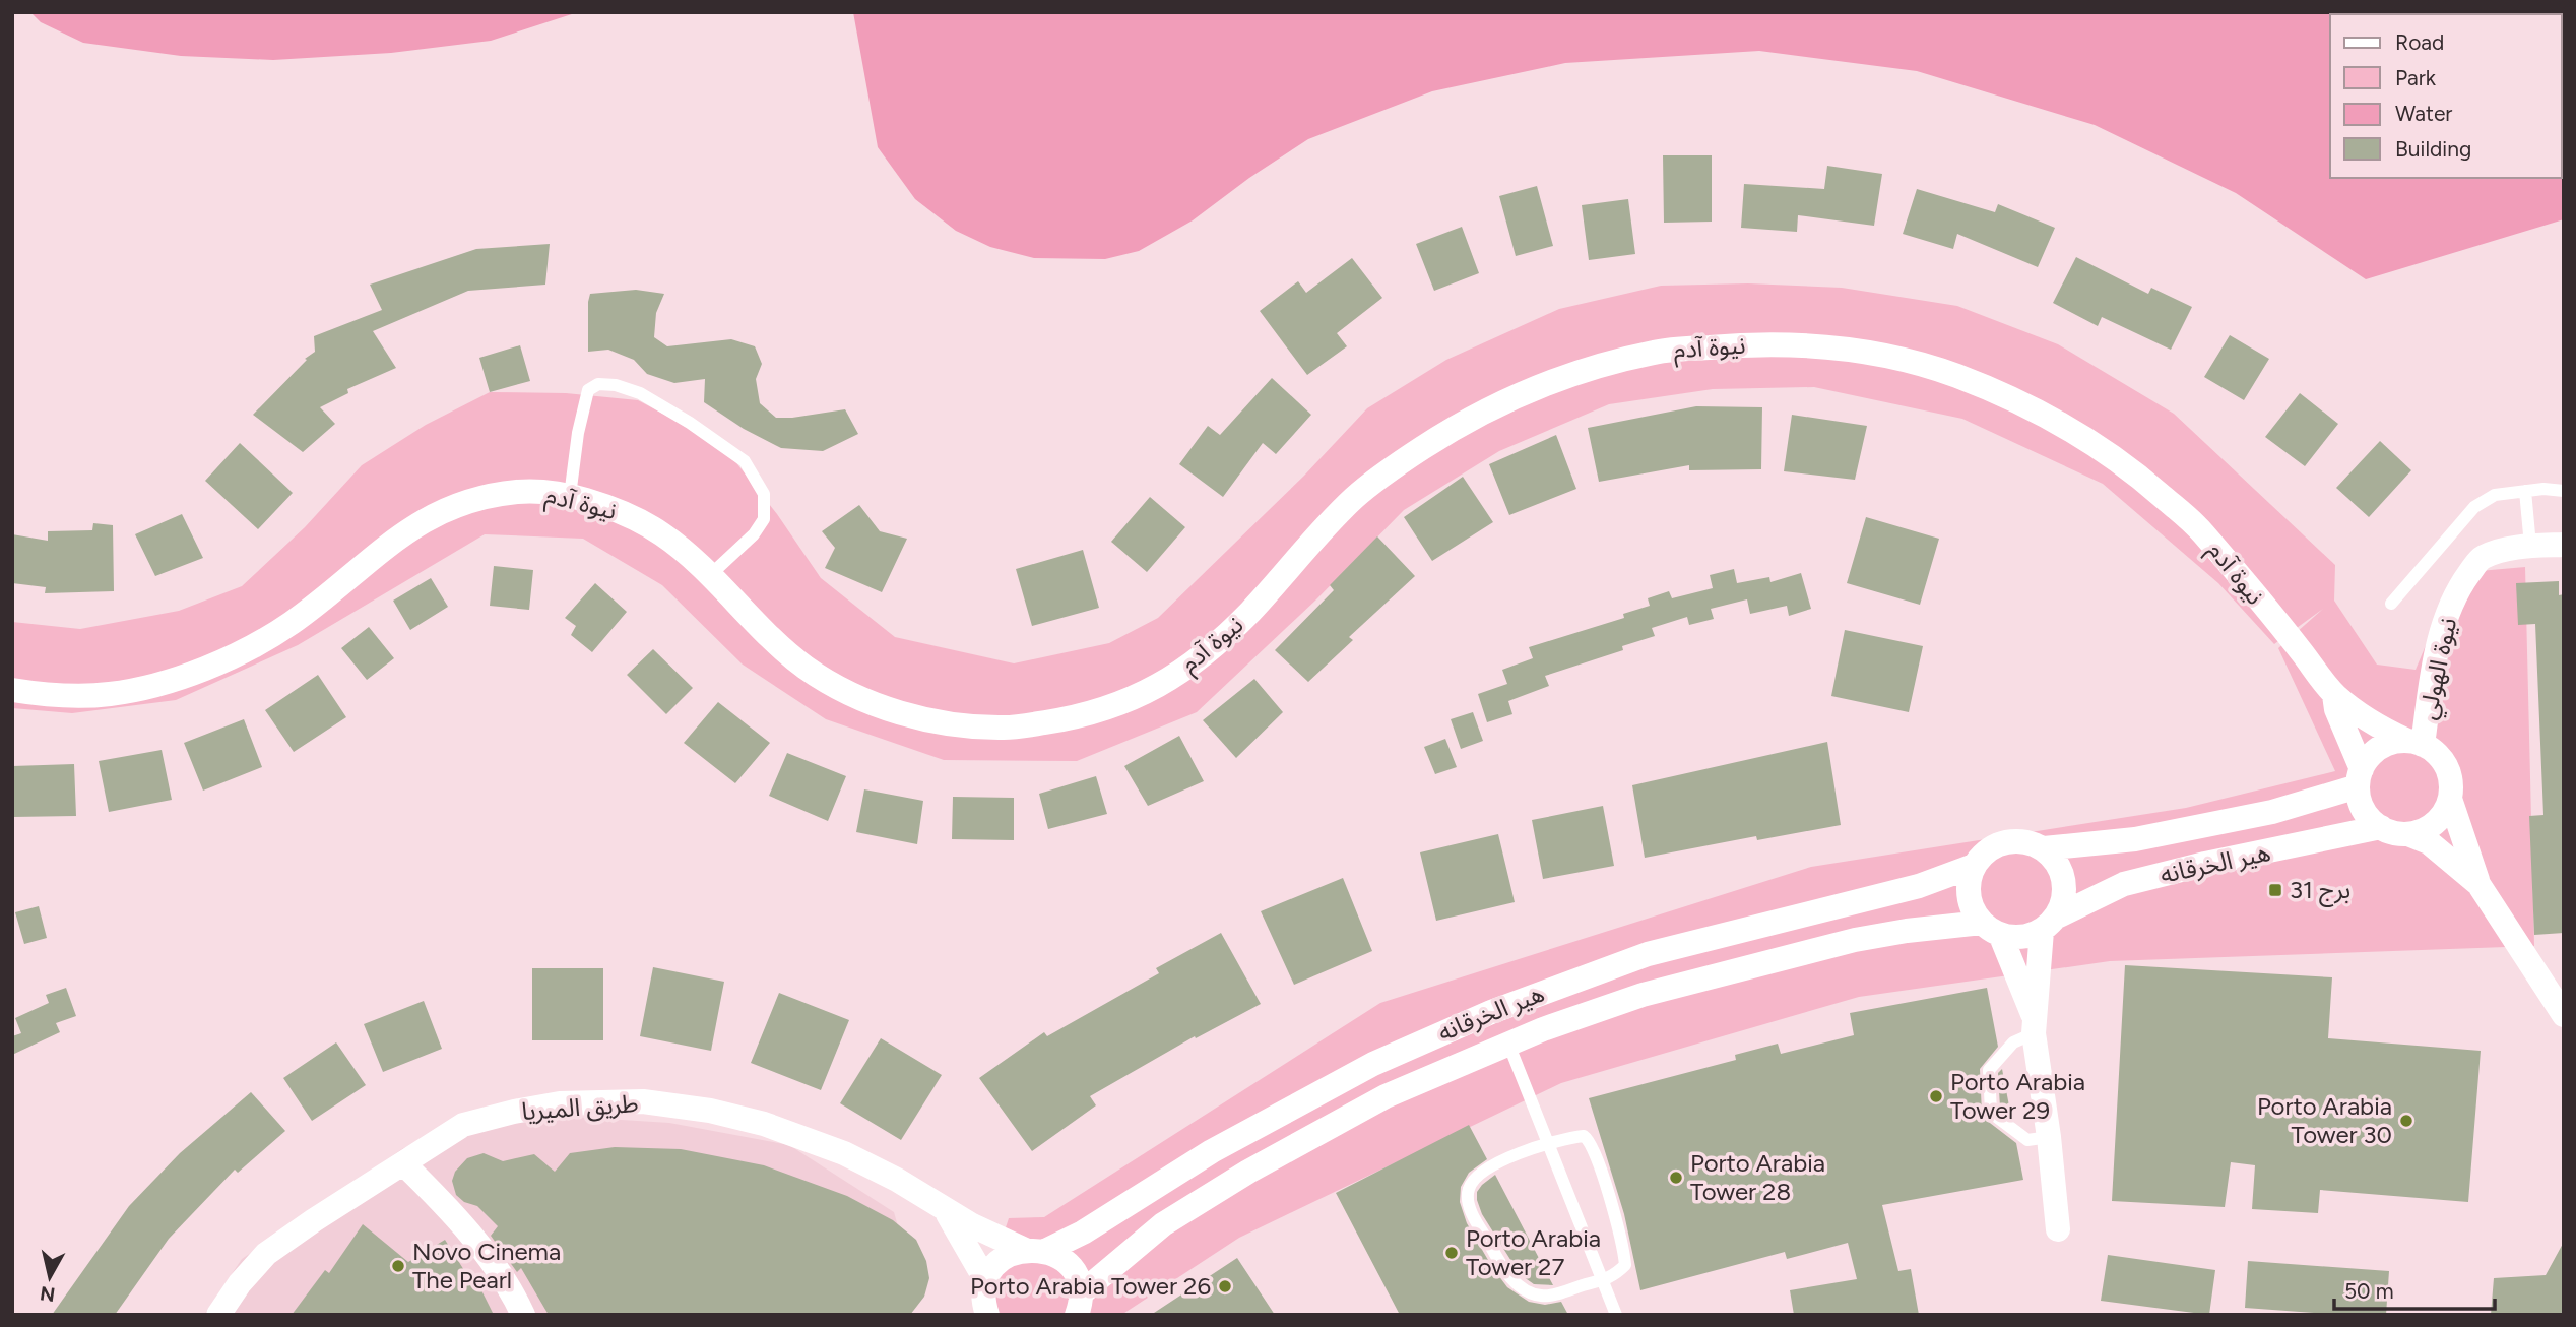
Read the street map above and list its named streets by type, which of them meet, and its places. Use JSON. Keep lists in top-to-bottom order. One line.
{"streets":{"street":["نيوة آدم","نيوة الهولي","هير الخرقانه","طريق الميريا"]},"crossings":[["نيوة آدم","نيوة الهولي"],["نيوة آدم","هير الخرقانه"],["نيوة الهولي","هير الخرقانه"],["هير الخرقانه","طريق الميريا"]],"places":{"transit":["برج 31"],"other":["Porto Arabia Tower 29","Porto Arabia Tower 30","Porto Arabia Tower 28","Porto Arabia Tower 27","Novo Cinema The Pearl","Porto Arabia Tower 26"]},"legend":["Road","Park","Water","Building"],"scale_bar":"50 m","north":"bottom"}
